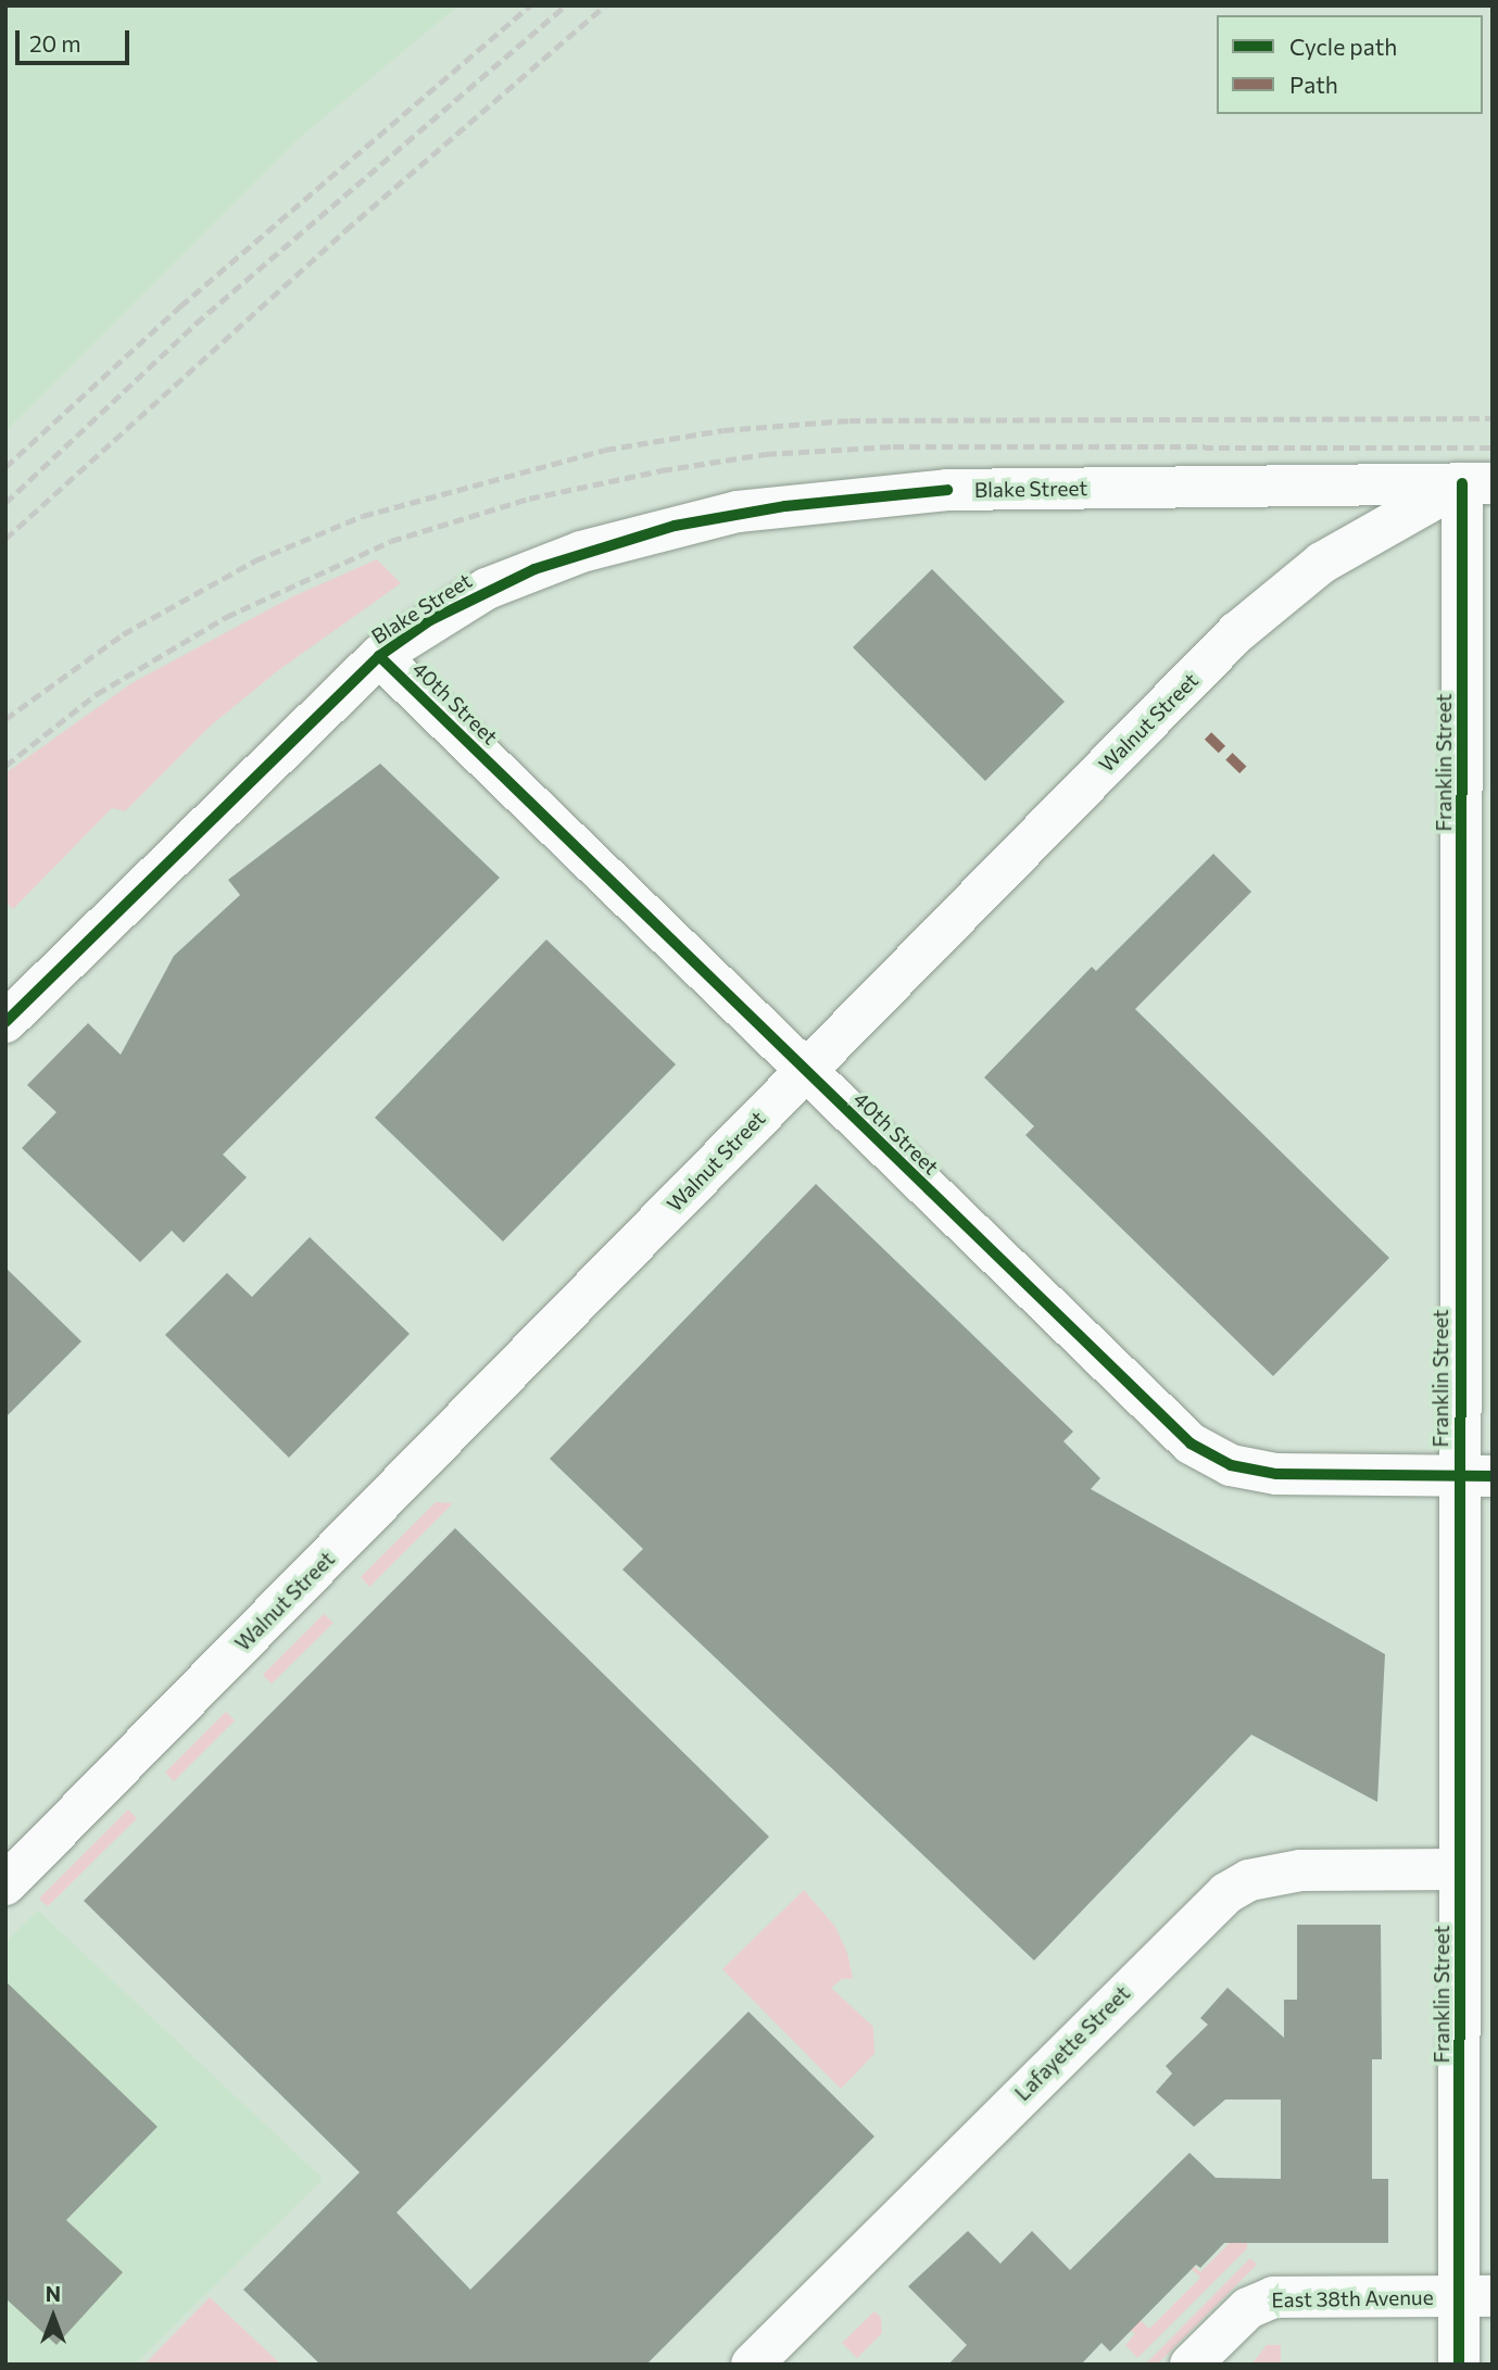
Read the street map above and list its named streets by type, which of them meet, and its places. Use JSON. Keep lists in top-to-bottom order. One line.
{"streets":{"street":["Blake Street","40th Street","Walnut Street","Franklin Street","Lafayette Street","East 38th Avenue"]},"crossings":[["Blake Street","40th Street"],["Blake Street","Walnut Street"],["Blake Street","Franklin Street"],["40th Street","Walnut Street"],["40th Street","Franklin Street"],["Walnut Street","Franklin Street"],["Franklin Street","Lafayette Street"],["Franklin Street","East 38th Avenue"]],"legend":["Cycle path","Path"],"scale_bar":"20 m","north":"top"}
